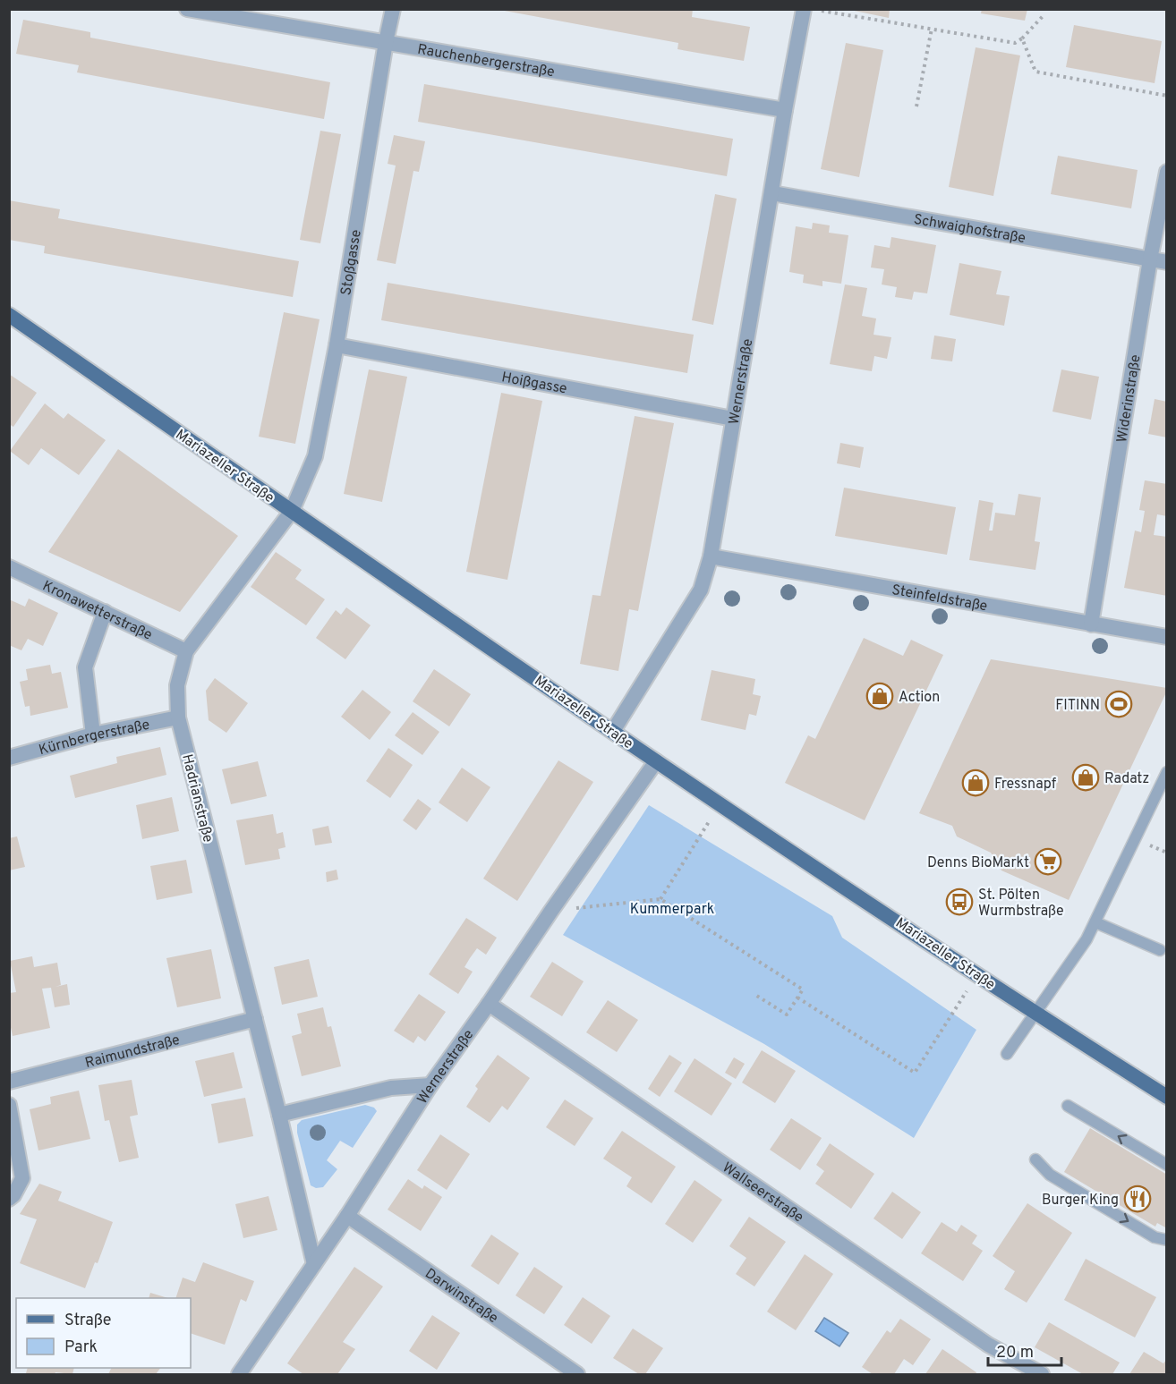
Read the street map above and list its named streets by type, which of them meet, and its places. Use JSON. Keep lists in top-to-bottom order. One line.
{"streets":{"main road":["Mariazeller Straße"],"street":["Rauchenbergerstraße","Schwaighofstraße","Stoßgasse","Hoißgasse","Wernerstraße","Widerinstraße","Steinfeldstraße","Kronawetterstraße","Kürnbergerstraße","Hadrianstraße","Raimundstraße","Wallseerstraße","Darwinstraße"]},"crossings":[["Rauchenbergerstraße","Stoßgasse"],["Rauchenbergerstraße","Wernerstraße"],["Schwaighofstraße","Wernerstraße"],["Schwaighofstraße","Widerinstraße"],["Stoßgasse","Hoißgasse"],["Stoßgasse","Mariazeller Straße"],["Stoßgasse","Hadrianstraße"],["Hoißgasse","Wernerstraße"],["Wernerstraße","Mariazeller Straße"],["Wernerstraße","Steinfeldstraße"],["Wernerstraße","Hadrianstraße"],["Wernerstraße","Wallseerstraße"],["Wernerstraße","Darwinstraße"],["Widerinstraße","Steinfeldstraße"],["Mariazeller Straße","Hadrianstraße"],["Kronawetterstraße","Hadrianstraße"],["Kürnbergerstraße","Hadrianstraße"],["Hadrianstraße","Raimundstraße"]],"parks":["Kummerpark"],"places":{"shop":["Action","Radatz","Fressnapf"],"sports":["FITINN"],"supermarket":["Denns BioMarkt"],"bus stop":["St. Pölten Wurmbstraße"],"restaurant":["Burger King"]},"legend":["Straße","Park"],"scale_bar":"20 m"}
